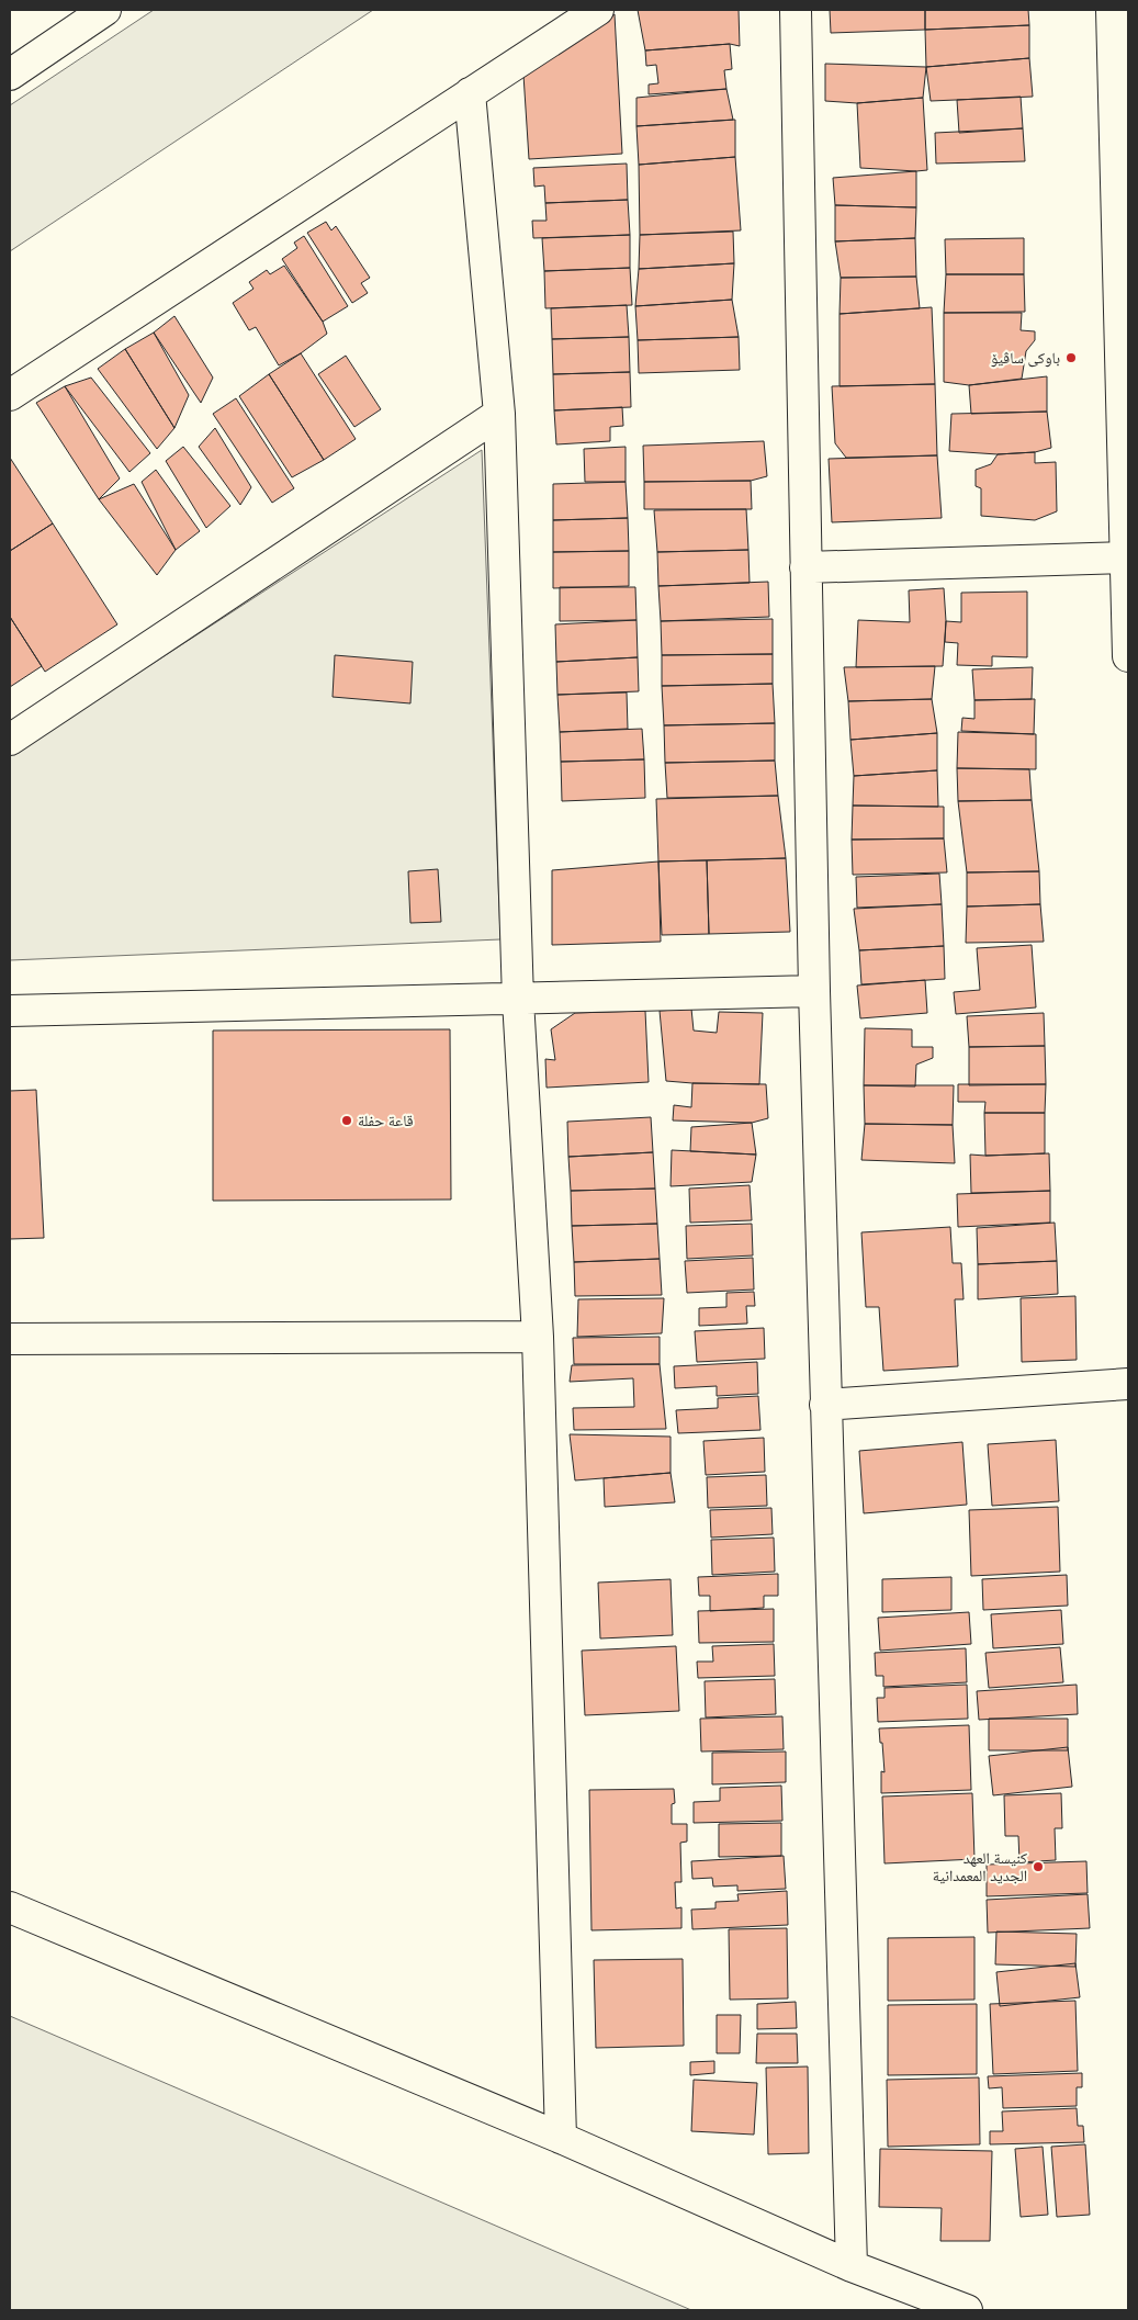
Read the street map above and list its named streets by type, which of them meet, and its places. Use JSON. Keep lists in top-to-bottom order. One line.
{"places":["باوکی ساڤیۆ","قاعة حفلة","كنيسة العهد الجديد المعمدانية"]}
